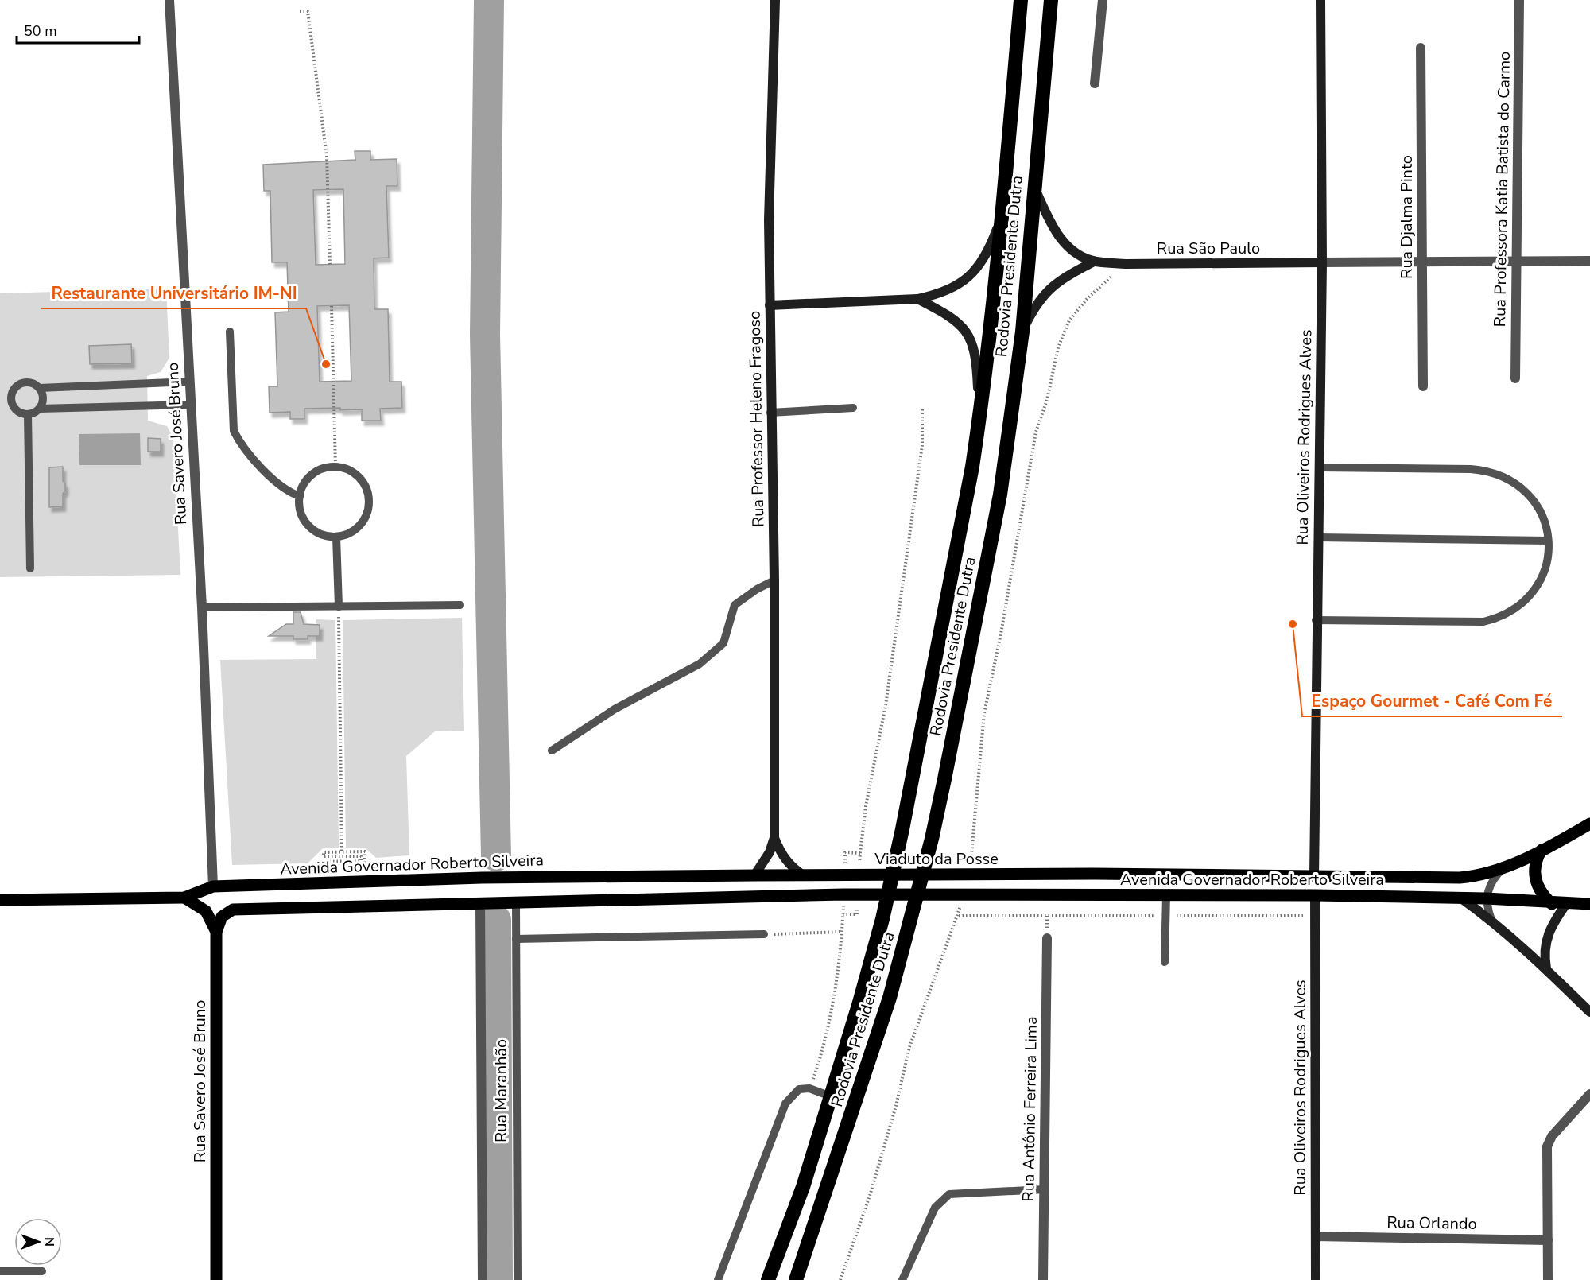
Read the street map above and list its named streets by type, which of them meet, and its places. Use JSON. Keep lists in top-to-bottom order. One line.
{"streets":{"highway":["Rodovia Presidente Dutra"],"main road":["Rua São Paulo","Rua Professor Heleno Fragoso","Rua Oliveiros Rodrigues Alves","Rua Savero José Bruno","Viaduto da Posse","Avenida Governador Roberto Silveira"],"street":["Rua Professora Katia Batista do Carmo","Rua Djalma Pinto","Rua Maranhão","Rua Antônio Ferreira Lima","Rua Orlando"]},"crossings":[["Rua São Paulo","Rodovia Presidente Dutra"],["Rua São Paulo","Rua Oliveiros Rodrigues Alves"],["Rua Professor Heleno Fragoso","Avenida Governador Roberto Silveira"],["Rua Oliveiros Rodrigues Alves","Avenida Governador Roberto Silveira"],["Rua Oliveiros Rodrigues Alves","Rua Orlando"],["Rua Savero José Bruno","Avenida Governador Roberto Silveira"],["Viaduto da Posse","Avenida Governador Roberto Silveira"],["Avenida Governador Roberto Silveira","Rua Maranhão"]],"places":["Restaurante Universitário IM-NI","Espaço Gourmet - Café Com Fé"],"scale_bar":"50 m","north":"right"}
